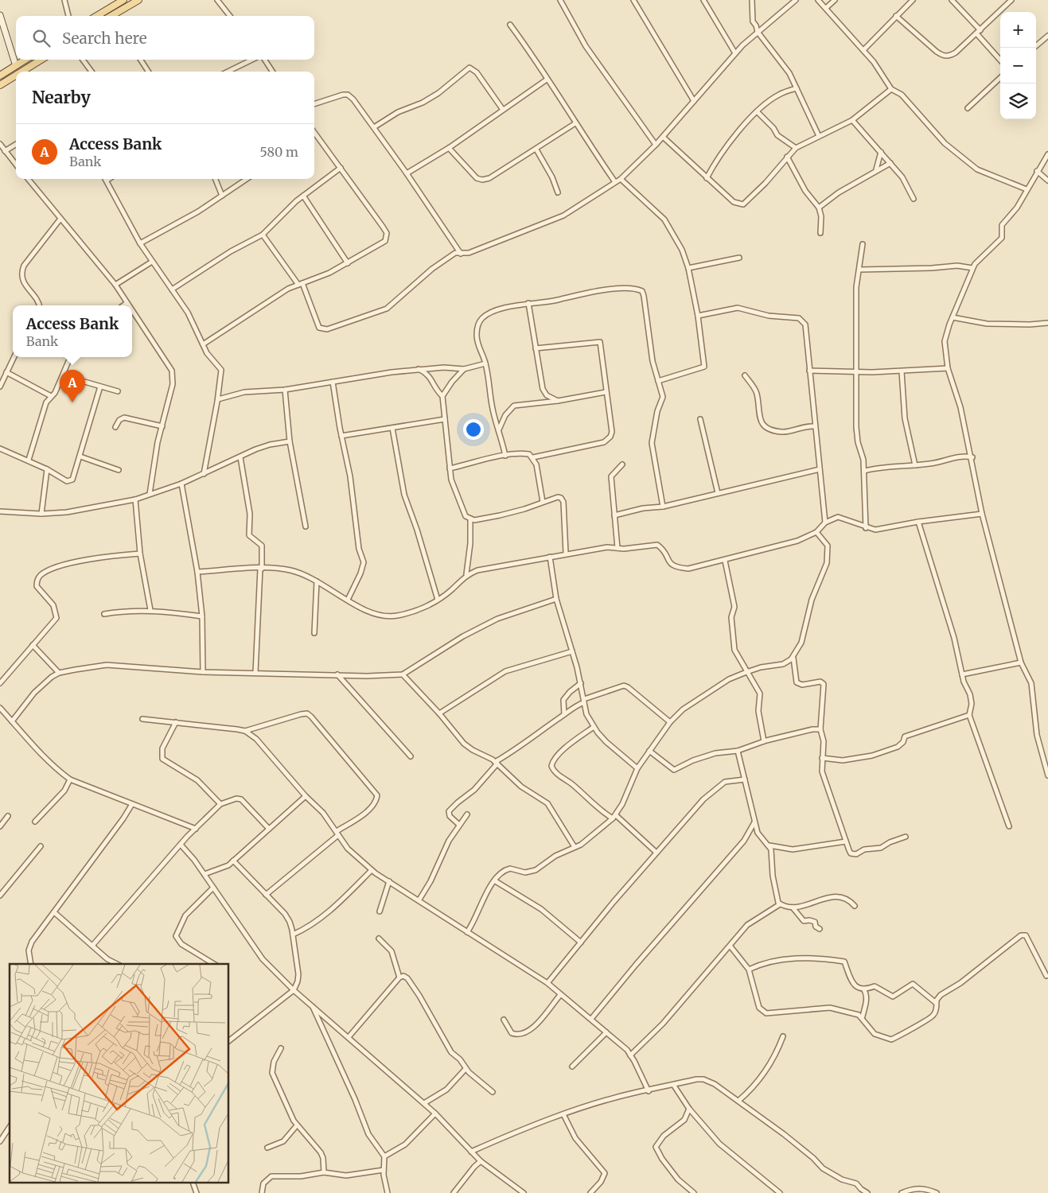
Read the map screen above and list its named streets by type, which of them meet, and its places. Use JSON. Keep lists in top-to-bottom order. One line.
{"page":{"map_buttons":["+","−"],"search":"Search here","heading":"Nearby","list":[{"mark":"A","name":"Access Bank","note":"Bank","value":"580 m"}],"popup":["Access Bank","Bank"],"pins":"A"}}
